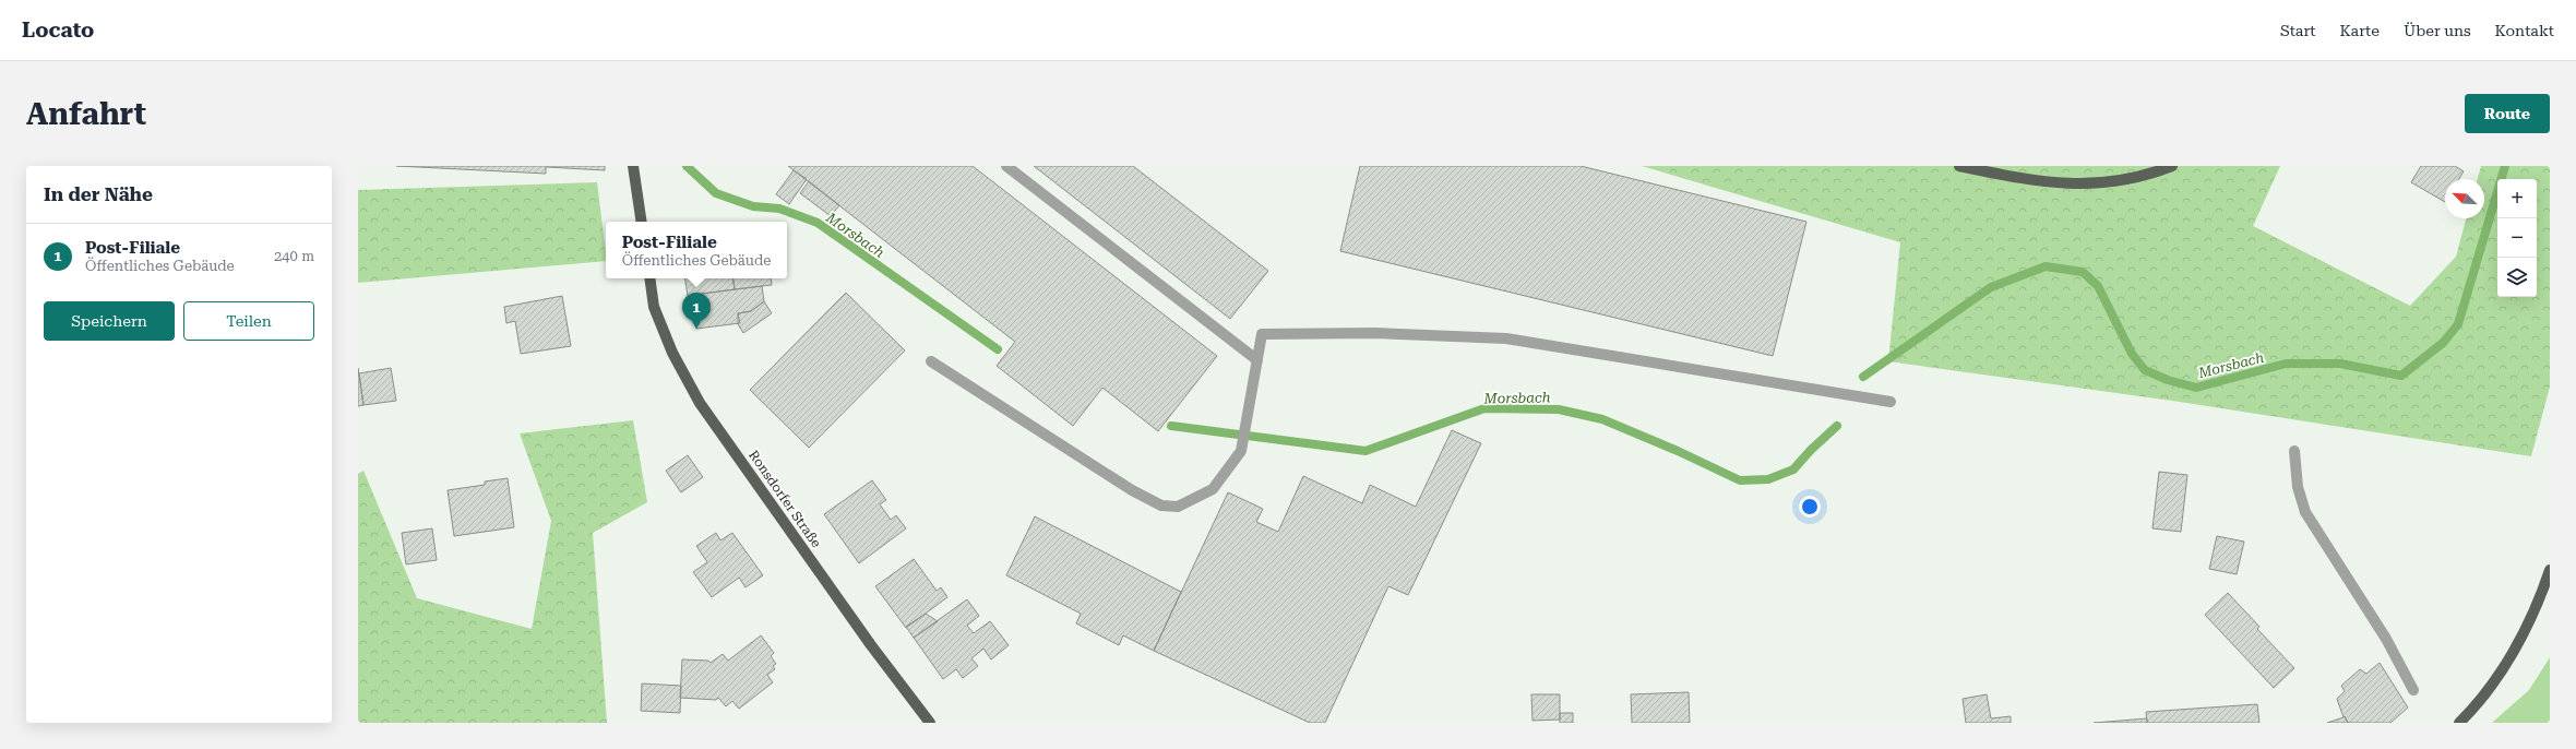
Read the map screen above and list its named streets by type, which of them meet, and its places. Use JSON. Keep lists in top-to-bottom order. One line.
{"streets":{"main road":["Ronsdorfer Straße"]},"water":["Morsbach"],"north":"top left","page":{"header":"Locato","nav":["Start","Karte","Über uns","Kontakt"],"buttons":["Route",["Speichern","Teilen"]],"title":"Anfahrt","heading":"In der Nähe","map_buttons":["+","−"],"popup":["Post-Filiale","Öffentliches Gebäude"],"list":[{"mark":"1","name":"Post-Filiale","note":"Öffentliches Gebäude","value":"240 m"}],"pins":"1"}}
